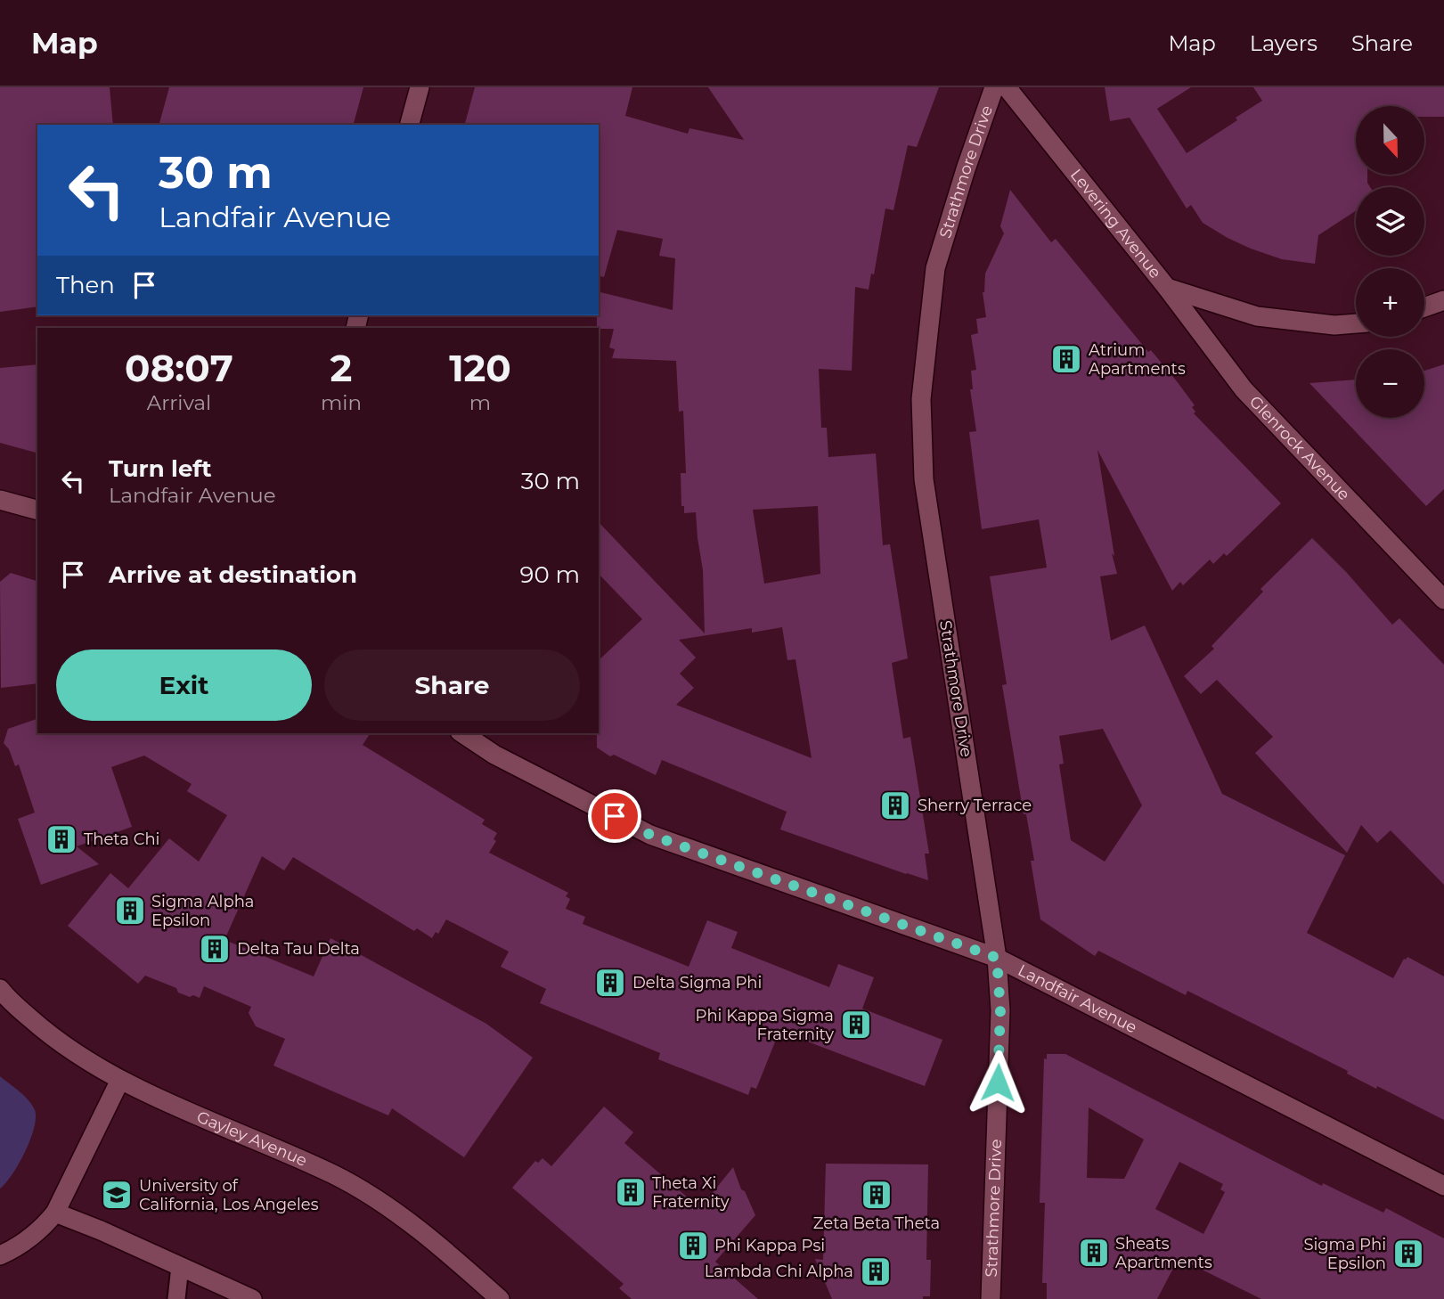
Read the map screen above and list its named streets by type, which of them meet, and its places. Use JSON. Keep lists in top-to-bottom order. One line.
{"streets":{"street":["Strathmore Drive","Levering Avenue","Glenrock Avenue","Landfair Avenue","Gayley Avenue"]},"crossings":[["Strathmore Drive","Landfair Avenue"],["Levering Avenue","Glenrock Avenue"]],"places":{"building":["Atrium Apartments","Sherry Terrace","Theta Chi","Sigma Alpha Epsilon","Delta Tau Delta","Delta Sigma Phi","Phi Kappa Sigma Fraternity","Theta Xi Fraternity","Zeta Beta Theta","Phi Kappa Psi","Sheats Apartments","Sigma Phi Epsilon","Lambda Chi Alpha"],"school or university":["University of California, Los Angeles"]},"north":"bottom","page":{"header":"Map","nav":["Map","Layers","Share"],"map_buttons":["+","−"],"turn":["30 m","Landfair Avenue"],"then":"Then","eta":["08:07","Arrival","2","min","120","m"],"list":[{"name":"Turn left","note":"Landfair Avenue","value":"30 m"},{"name":"Arrive at destination","value":"90 m"}],"buttons":["Exit","Share"]}}
